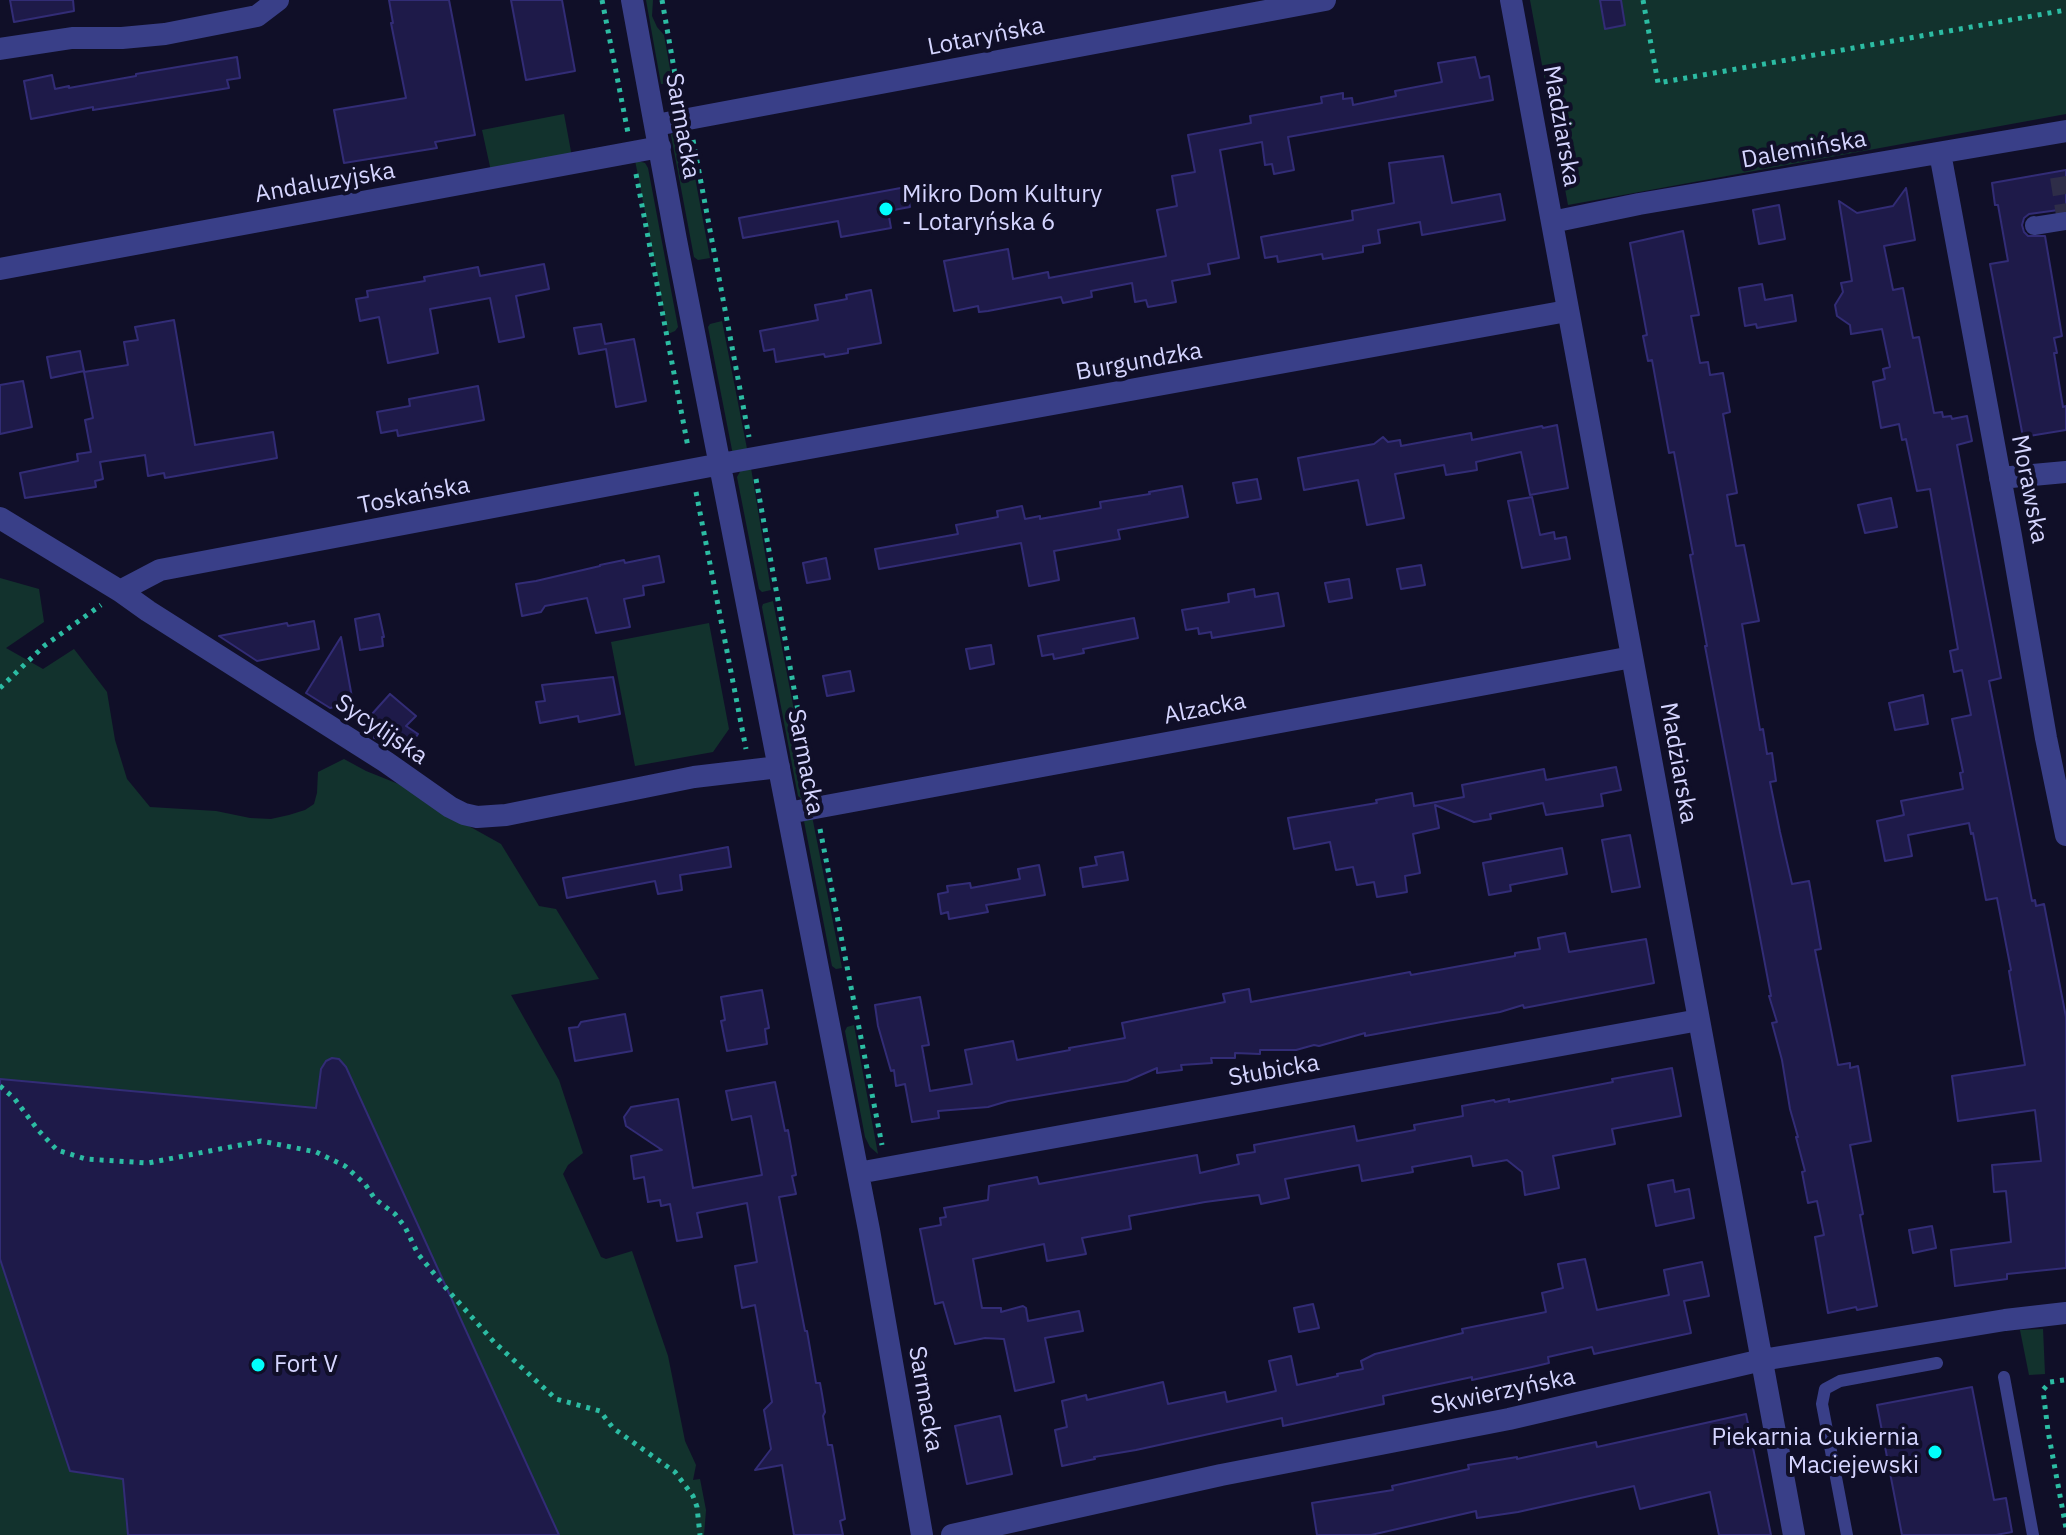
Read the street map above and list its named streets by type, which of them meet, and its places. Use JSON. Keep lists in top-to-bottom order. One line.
{"streets":{"street":["Lotaryńska","Sarmacka","Madziarska","Dalemińska","Andaluzyjska","Burgundzka","Morawska","Toskańska","Alzacka","Sycylijska","Słubicka","Skwierzyńska"]},"crossings":[["Lotaryńska","Sarmacka"],["Lotaryńska","Andaluzyjska"],["Sarmacka","Andaluzyjska"],["Sarmacka","Burgundzka"],["Sarmacka","Toskańska"],["Sarmacka","Alzacka"],["Sarmacka","Sycylijska"],["Sarmacka","Słubicka"],["Madziarska","Dalemińska"],["Madziarska","Burgundzka"],["Madziarska","Alzacka"],["Madziarska","Słubicka"],["Madziarska","Skwierzyńska"],["Dalemińska","Morawska"],["Burgundzka","Toskańska"],["Toskańska","Sycylijska"]],"places":["Mikro Dom Kultury - Lotaryńska 6","Fort V","Piekarnia Cukiernia Maciejewski"]}
